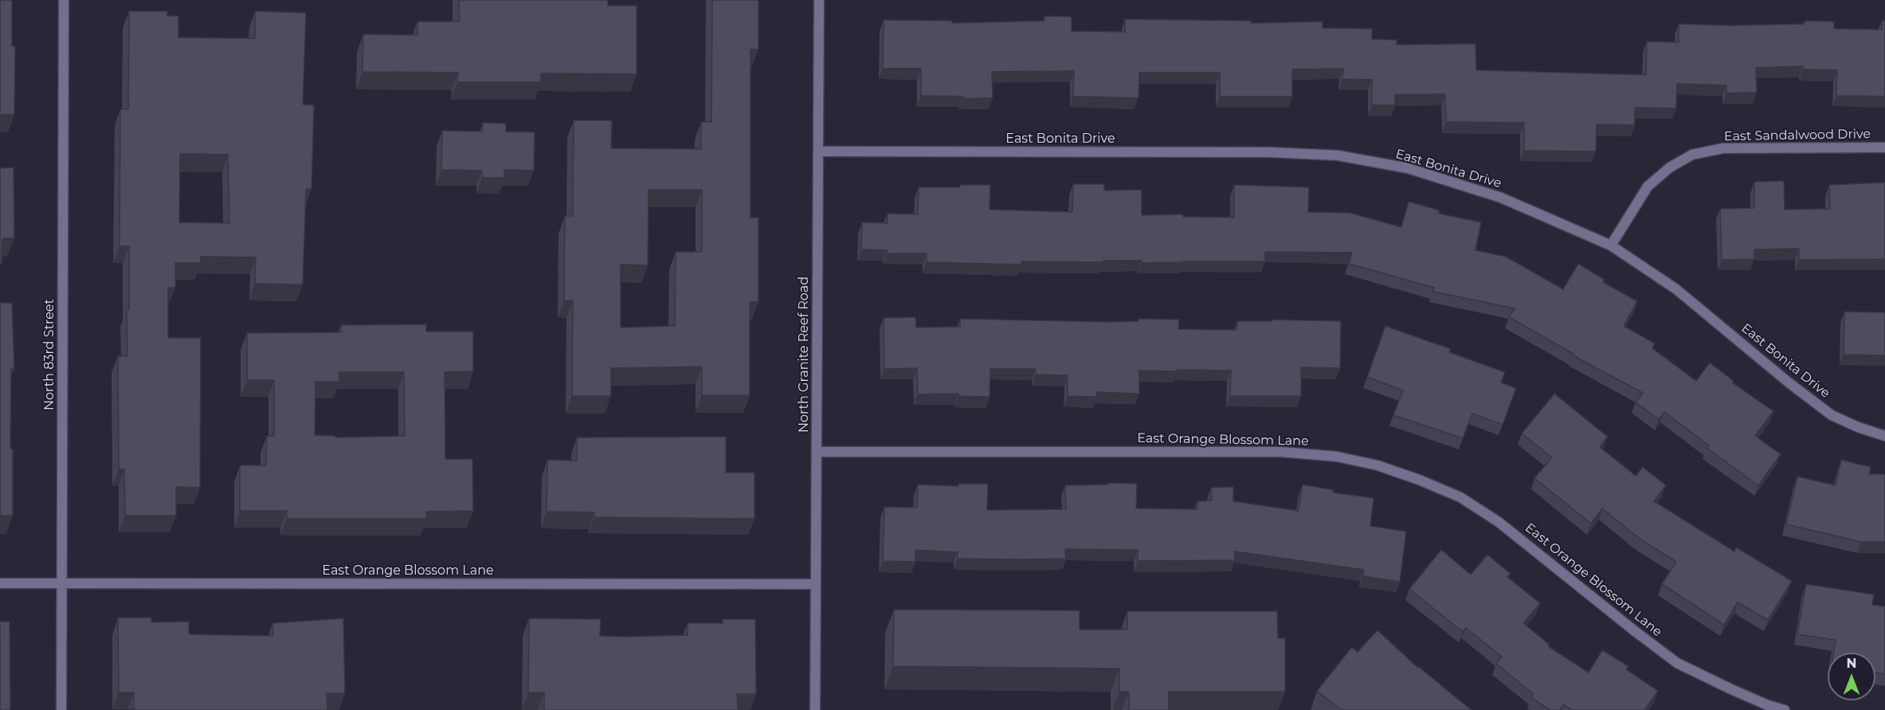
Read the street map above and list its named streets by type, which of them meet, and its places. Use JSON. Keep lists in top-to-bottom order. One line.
{"streets":{"street":["East Sandalwood Drive","East Bonita Drive","North 83rd Street","North Granite Reef Road","East Orange Blossom Lane"]},"crossings":[["East Sandalwood Drive","East Bonita Drive"],["East Bonita Drive","North Granite Reef Road"],["North 83rd Street","East Orange Blossom Lane"],["North Granite Reef Road","East Orange Blossom Lane"]],"north":"top"}
